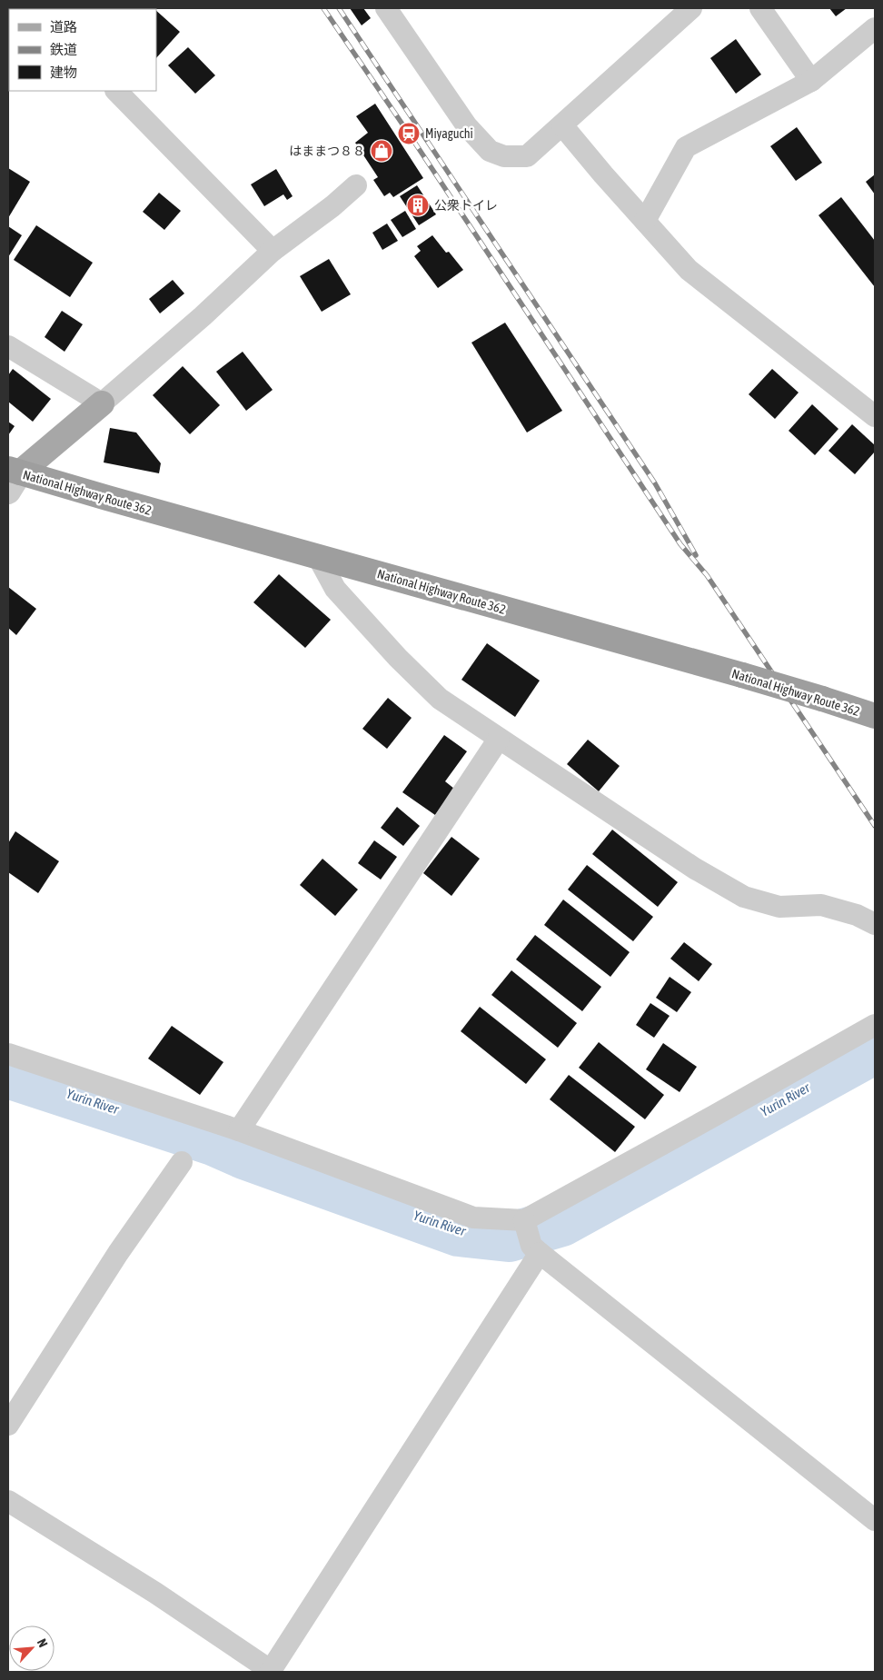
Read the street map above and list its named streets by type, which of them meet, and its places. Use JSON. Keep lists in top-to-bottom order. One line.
{"streets":{"highway":["National Highway Route 362"]},"water":["Yurin River"],"places":{"station":["Miyaguchi"],"shop":["はままつ８８"],"building":["公衆トイレ"]},"legend":["道路","鉄道","建物"],"north":"top right"}
